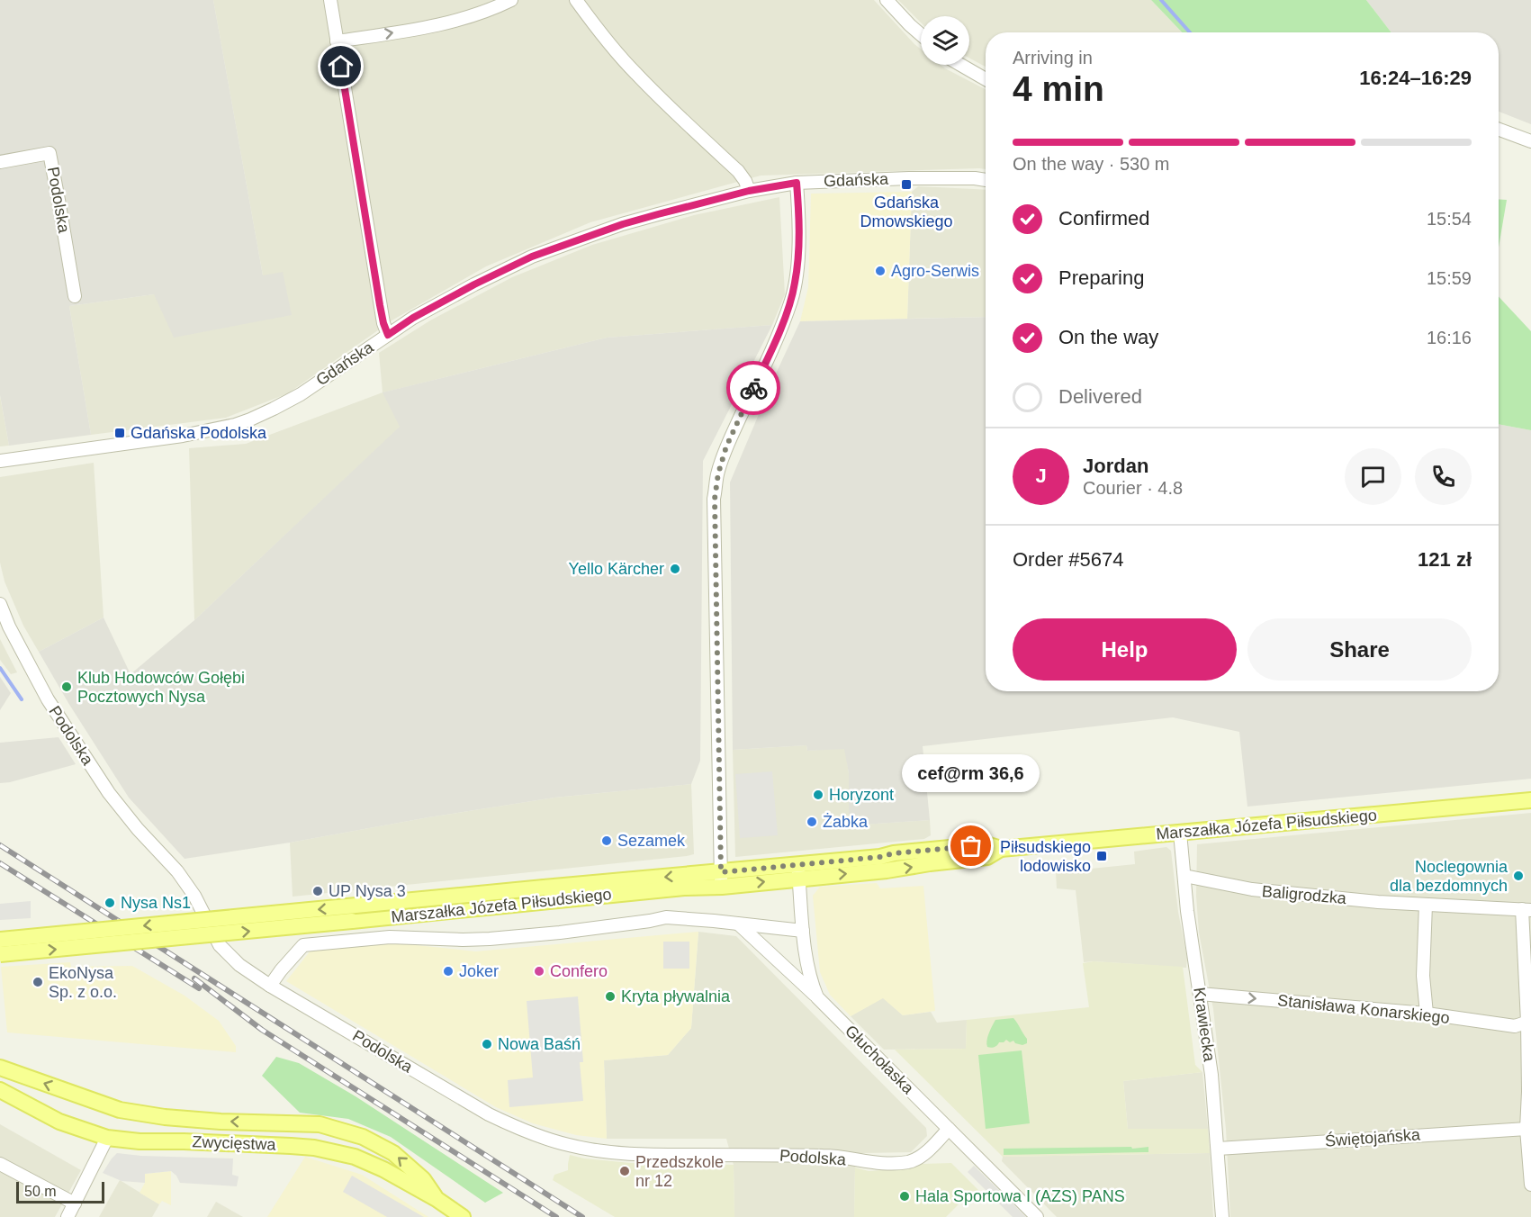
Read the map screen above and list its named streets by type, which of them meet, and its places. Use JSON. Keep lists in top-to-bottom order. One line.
{"streets":{"main road":["Marszałka Józefa Piłsudskiego","Zwycięstwa"],"street":["Gdańska","Podolska","Baligrodzka","Stanisława Konarskiego","Krawiecka","Głuchołaska","Świętojańska"]},"crossings":[["Podolska","Marszałka Józefa Piłsudskiego"],["Podolska","Głuchołaska"],["Marszałka Józefa Piłsudskiego","Krawiecka"],["Marszałka Józefa Piłsudskiego","Głuchołaska"],["Baligrodzka","Krawiecka"],["Stanisława Konarskiego","Krawiecka"],["Krawiecka","Świętojańska"]],"one_way":["Stanisława Konarskiego"],"places":{"transit":["Gdańska Dmowskiego","Gdańska Podolska","Piłsudskiego lodowisko"],"other":["Agro-Serwis","Yello Kärcher","Klub Hodowców Gołębi Pocztowych Nysa","Horyzont","Żabka","Sezamek","cef@rm 36,6","Noclegownia dla bezdomnych","UP Nysa 3","Nysa Ns1","Joker","Confero","EkoNysa Sp. z o.o.","Kryta pływalnia","Nowa Baśń","Przedszkole nr 12","Hala Sportowa I (AZS) PANS"]},"scale_bar":"50 m","page":{"heading":["4 min","Arriving in","16:24–16:29"],"panel":["Jordan","Courier · 4.8","Order #5674","121 zł"],"bar":"On the way · 530 m","list":[["Confirmed","15:54"],["Preparing","15:59"],["On the way","16:16"],"Delivered"],"round":"J","buttons":["Help","Share"],"bubble":"cef@rm 36,6","scale":"50 m"}}
